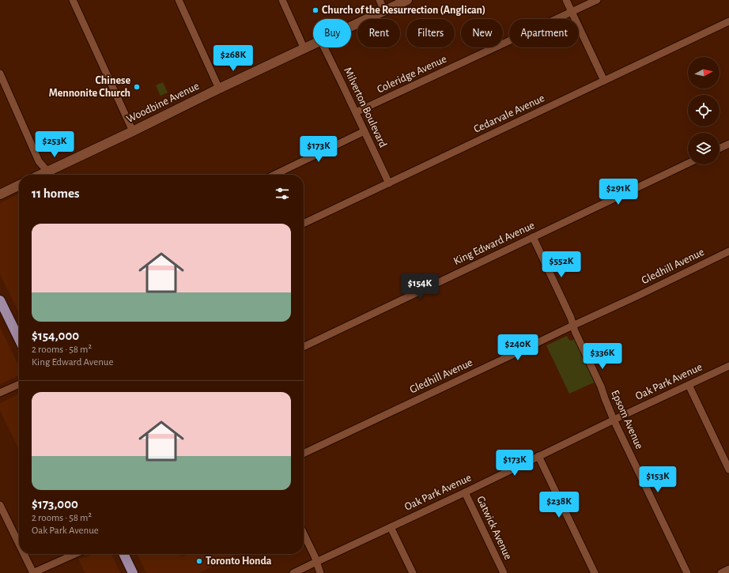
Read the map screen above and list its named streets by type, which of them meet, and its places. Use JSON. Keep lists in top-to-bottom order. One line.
{"streets":{"main road":["Woodbine Avenue"],"street":["Coleridge Avenue","Milverton Boulevard","Cedarvale Avenue","King Edward Avenue","Gledhill Avenue","Oak Park Avenue","Epsom Avenue","Gatwick Avenue"]},"crossings":[["Coleridge Avenue","Milverton Boulevard"],["Milverton Boulevard","Cedarvale Avenue"],["King Edward Avenue","Epsom Avenue"],["Gledhill Avenue","Epsom Avenue"],["Oak Park Avenue","Epsom Avenue"],["Oak Park Avenue","Gatwick Avenue"]],"places":["Church of the Resurrection (Anglican)","Chinese Mennonite Church","Toronto Honda"],"north":"right","page":{"chip":["Buy","Rent","Filters","New","Apartment"],"price":["$268K","$253K","$173K","$291K","$552K","$154K","$240K","$336K","$173K","$153K","$238K"],"heading":"11 homes","list":[{"name":"$154,000","note":"2 rooms · 58 m² · King Edward Avenue"},{"name":"$173,000","note":"2 rooms · 58 m² · Oak Park Avenue"}]}}
